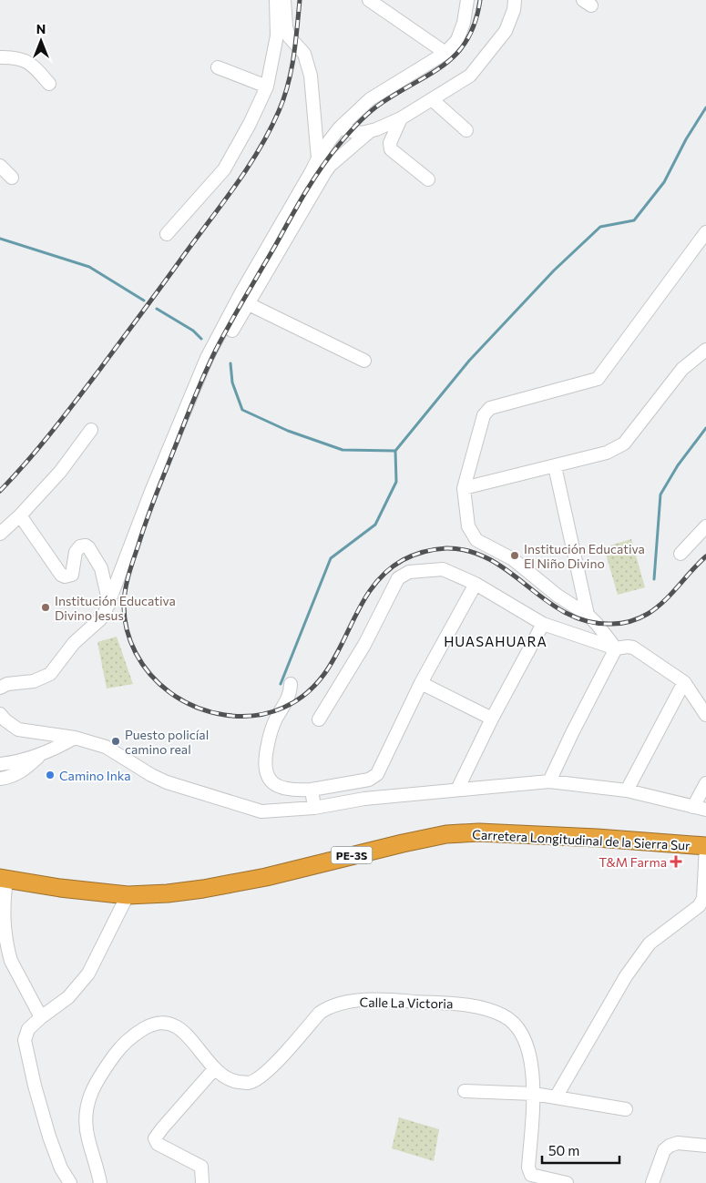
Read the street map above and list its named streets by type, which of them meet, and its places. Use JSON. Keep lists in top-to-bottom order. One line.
{"streets":{"highway":["Carretera Longitudinal de la Sierra Sur","PE-3S"],"street":["Calle La Victoria"]},"districts":["HUASAHUARA"],"places":{"other":["Institución Educativa El Niño Divino","Institución Educativa Divino Jesus","Puesto policíal camino real","Camino Inka"],"health":["T&M Farma"]},"scale_bar":"50 m","north":"top"}
